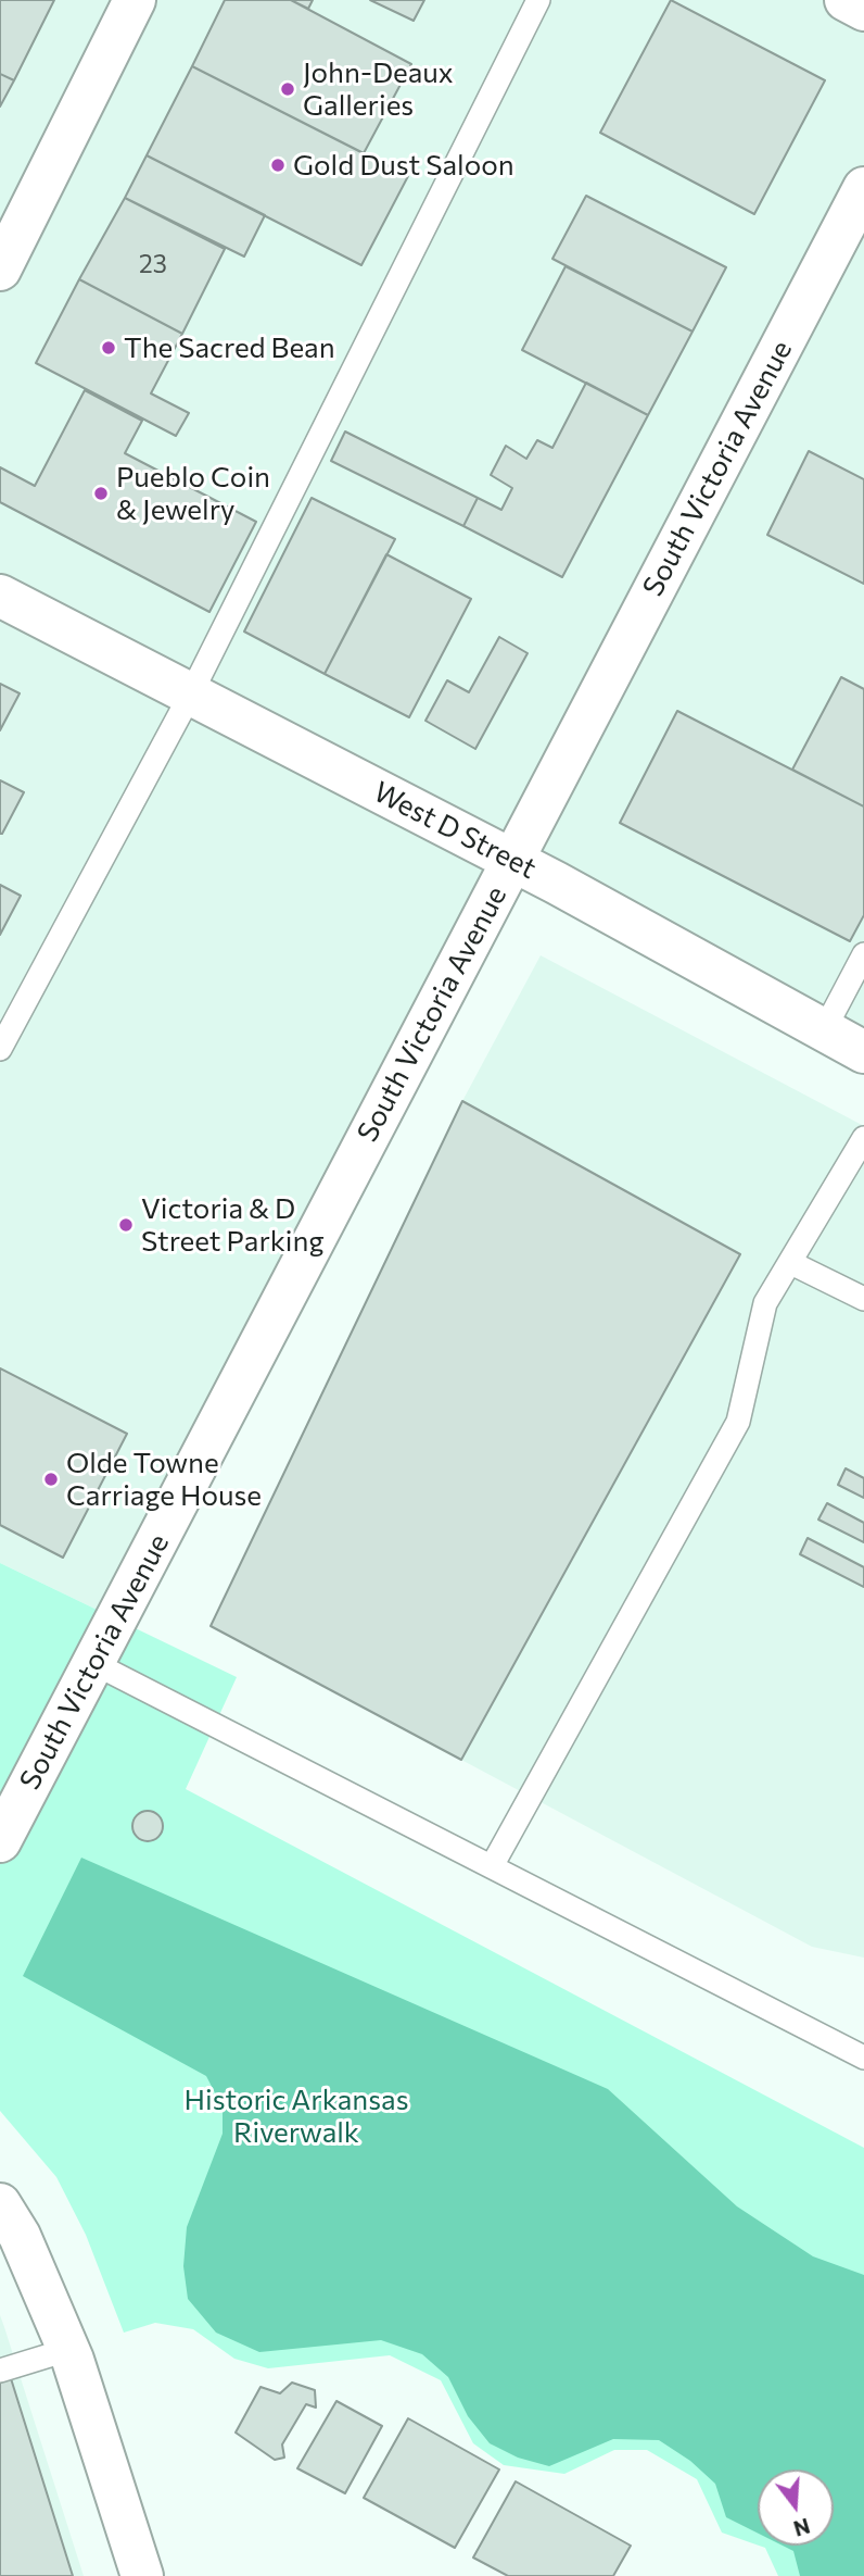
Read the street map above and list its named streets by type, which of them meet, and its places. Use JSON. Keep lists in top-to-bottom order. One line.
{"streets":{"street":["South Victoria Avenue","West D Street"]},"crossings":[["South Victoria Avenue","West D Street"]],"parks":["Historic Arkansas Riverwalk"],"places":["John-Deaux Galleries","Gold Dust Saloon","The Sacred Bean","Pueblo Coin & Jewelry","Victoria & D Street Parking","Olde Towne Carriage House"],"house_numbers":["23"],"north":"bottom"}
